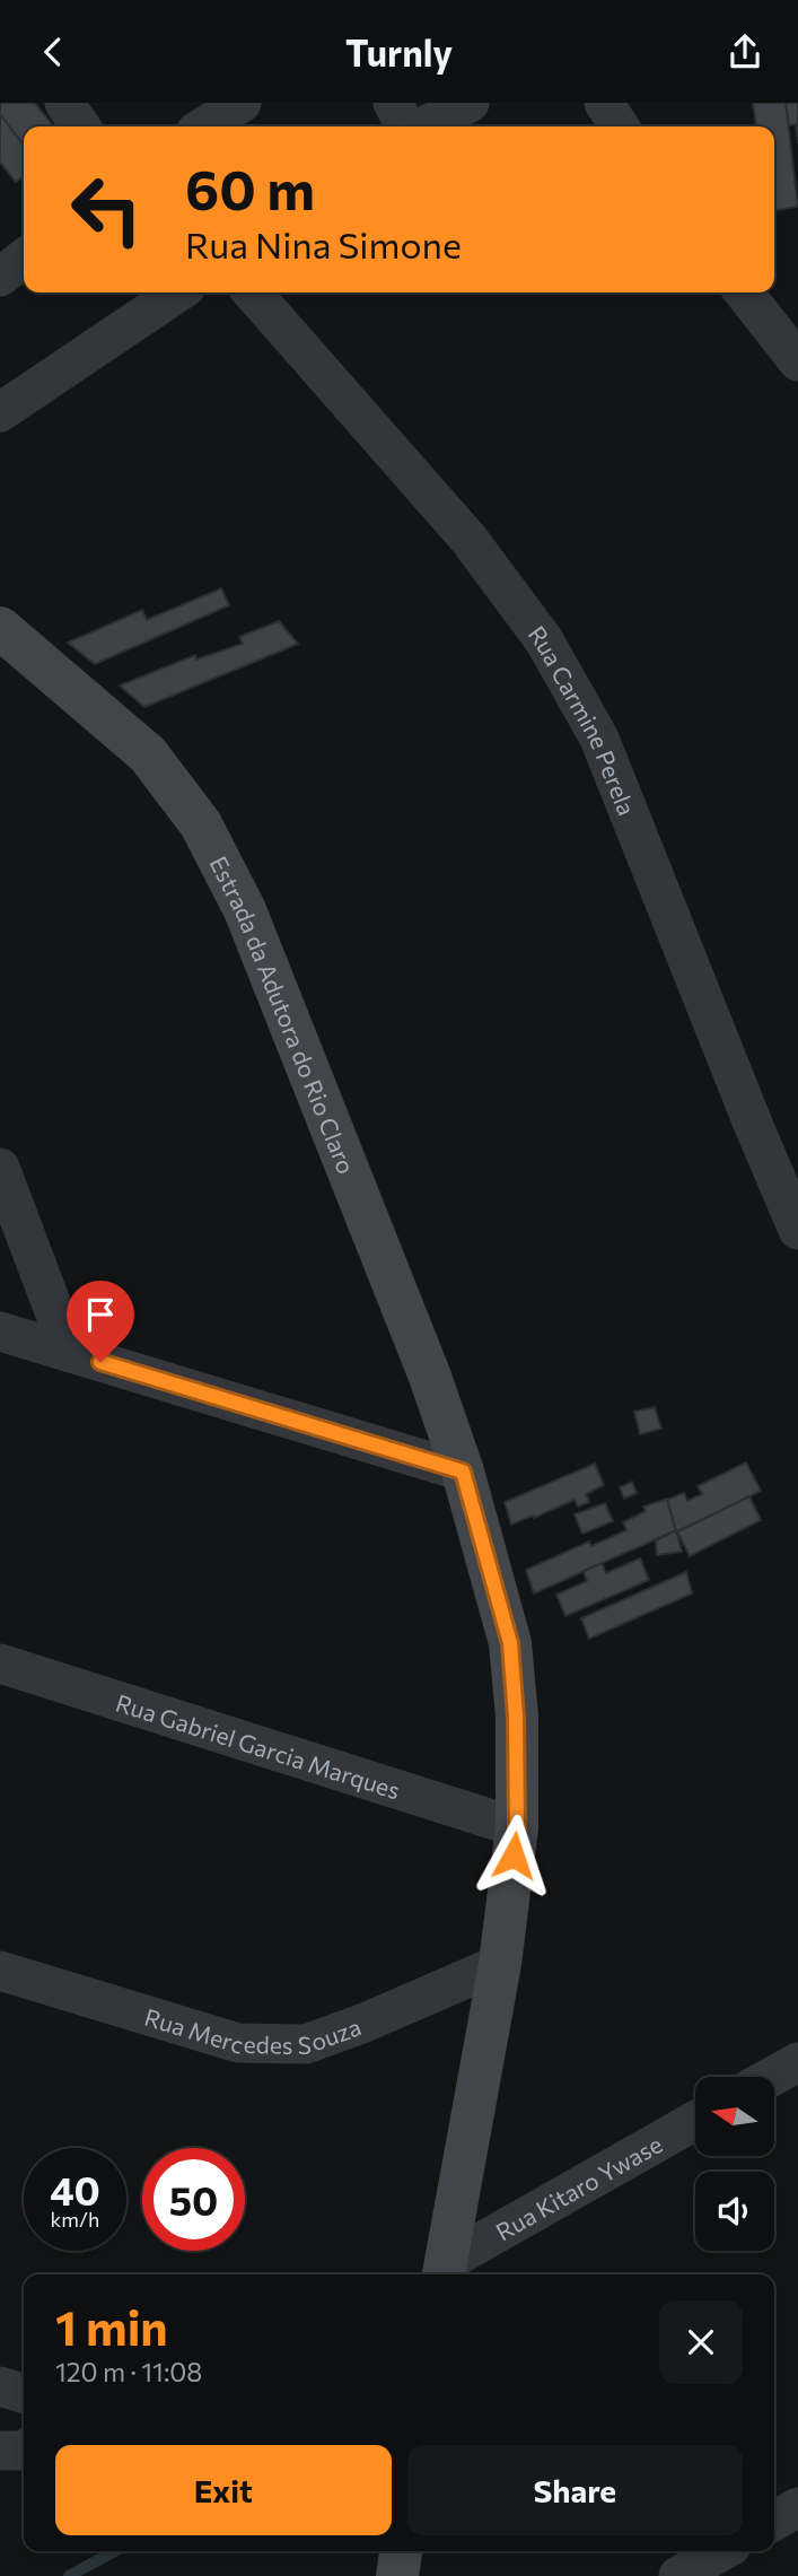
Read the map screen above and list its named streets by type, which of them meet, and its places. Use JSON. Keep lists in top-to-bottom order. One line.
{"streets":{"main road":["Estrada da Adutora do Rio Claro"],"street":["Rua Carmine Perela","Rua Gabriel Garcia Marques","Rua Mercedes Souza","Rua Kitaro Ywase"]},"crossings":[["Estrada da Adutora do Rio Claro","Rua Gabriel Garcia Marques"],["Estrada da Adutora do Rio Claro","Rua Mercedes Souza"],["Estrada da Adutora do Rio Claro","Rua Kitaro Ywase"]],"north":"left","page":{"header":"Turnly","turn":["60 m","Rua Nina Simone"],"speed":"40 km/h","limit":"50","heading":["1 min","120 m · 11:08"],"buttons":["Exit","Share"]}}
